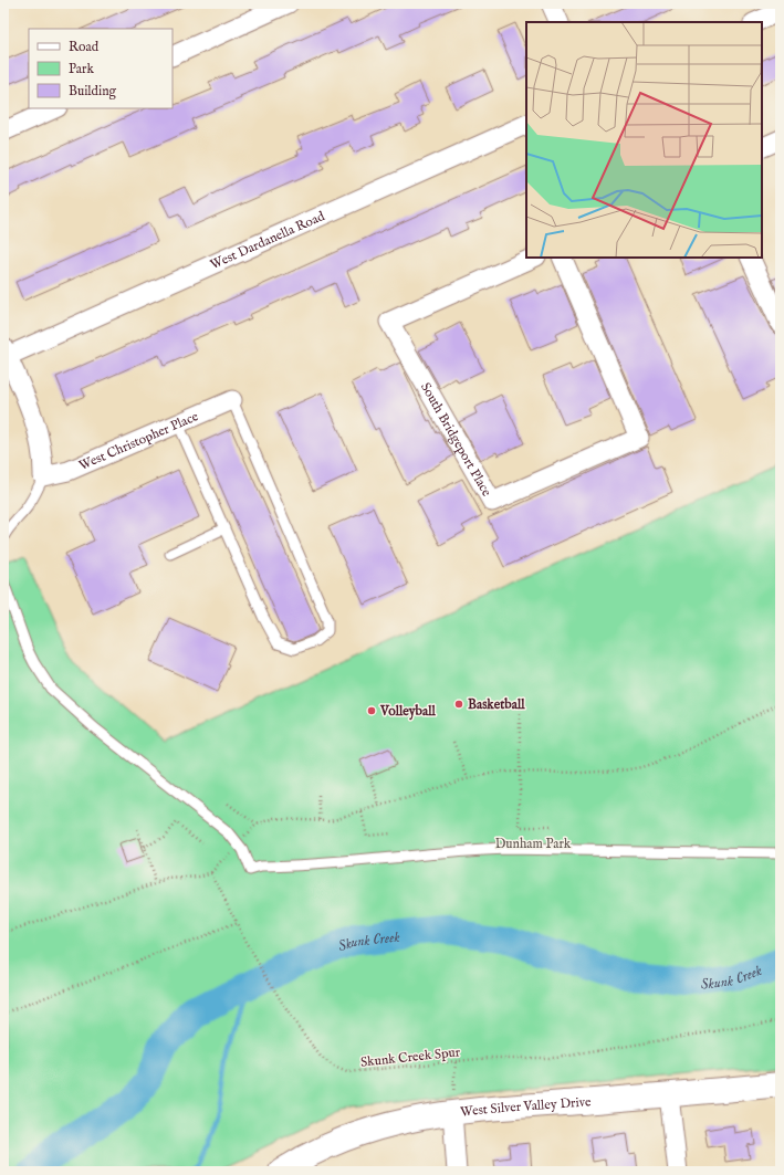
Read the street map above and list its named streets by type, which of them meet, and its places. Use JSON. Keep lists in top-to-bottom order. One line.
{"streets":{"street":["West Dardanella Road","South Bridgeport Place","West Christopher Place","West Silver Valley Drive"],"path":["Skunk Creek Spur"]},"water":["Skunk Creek"],"parks":["Dunham Park"],"places":["Basketball","Volleyball"],"legend":["Road","Park","Building"]}
